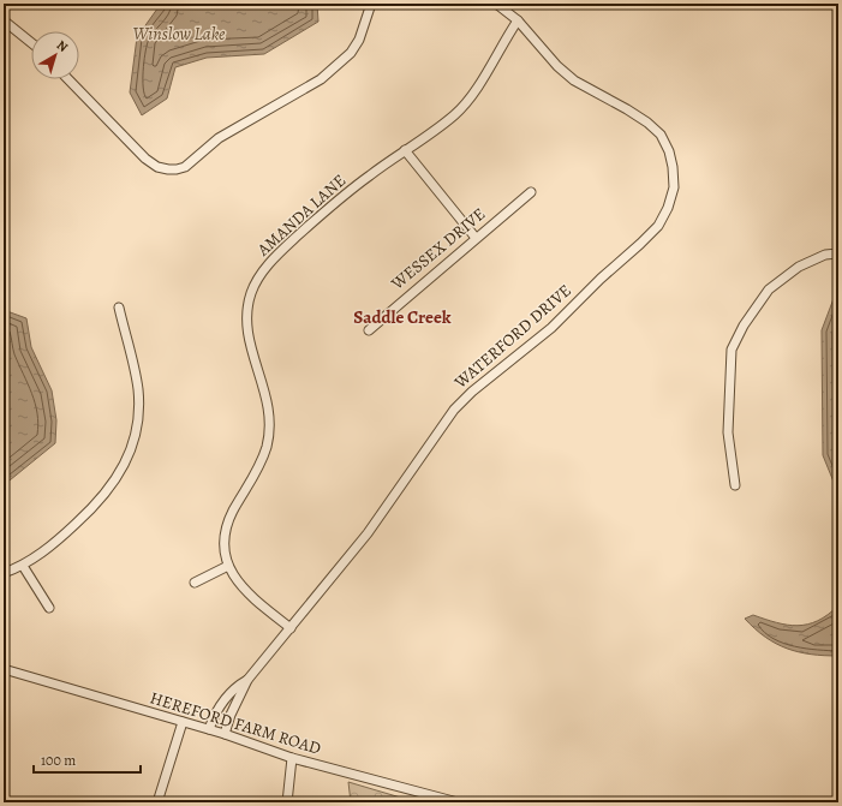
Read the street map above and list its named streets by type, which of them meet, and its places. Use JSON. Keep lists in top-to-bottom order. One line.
{"streets":{"street":["AMANDA LANE","WESSEX DRIVE","WATERFORD DRIVE","HEREFORD FARM ROAD"]},"crossings":[["AMANDA LANE","WATERFORD DRIVE"],["WATERFORD DRIVE","HEREFORD FARM ROAD"]],"districts":["Saddle Creek"],"water":["Winslow Lake"],"scale_bar":"100 m","north":"top right"}
